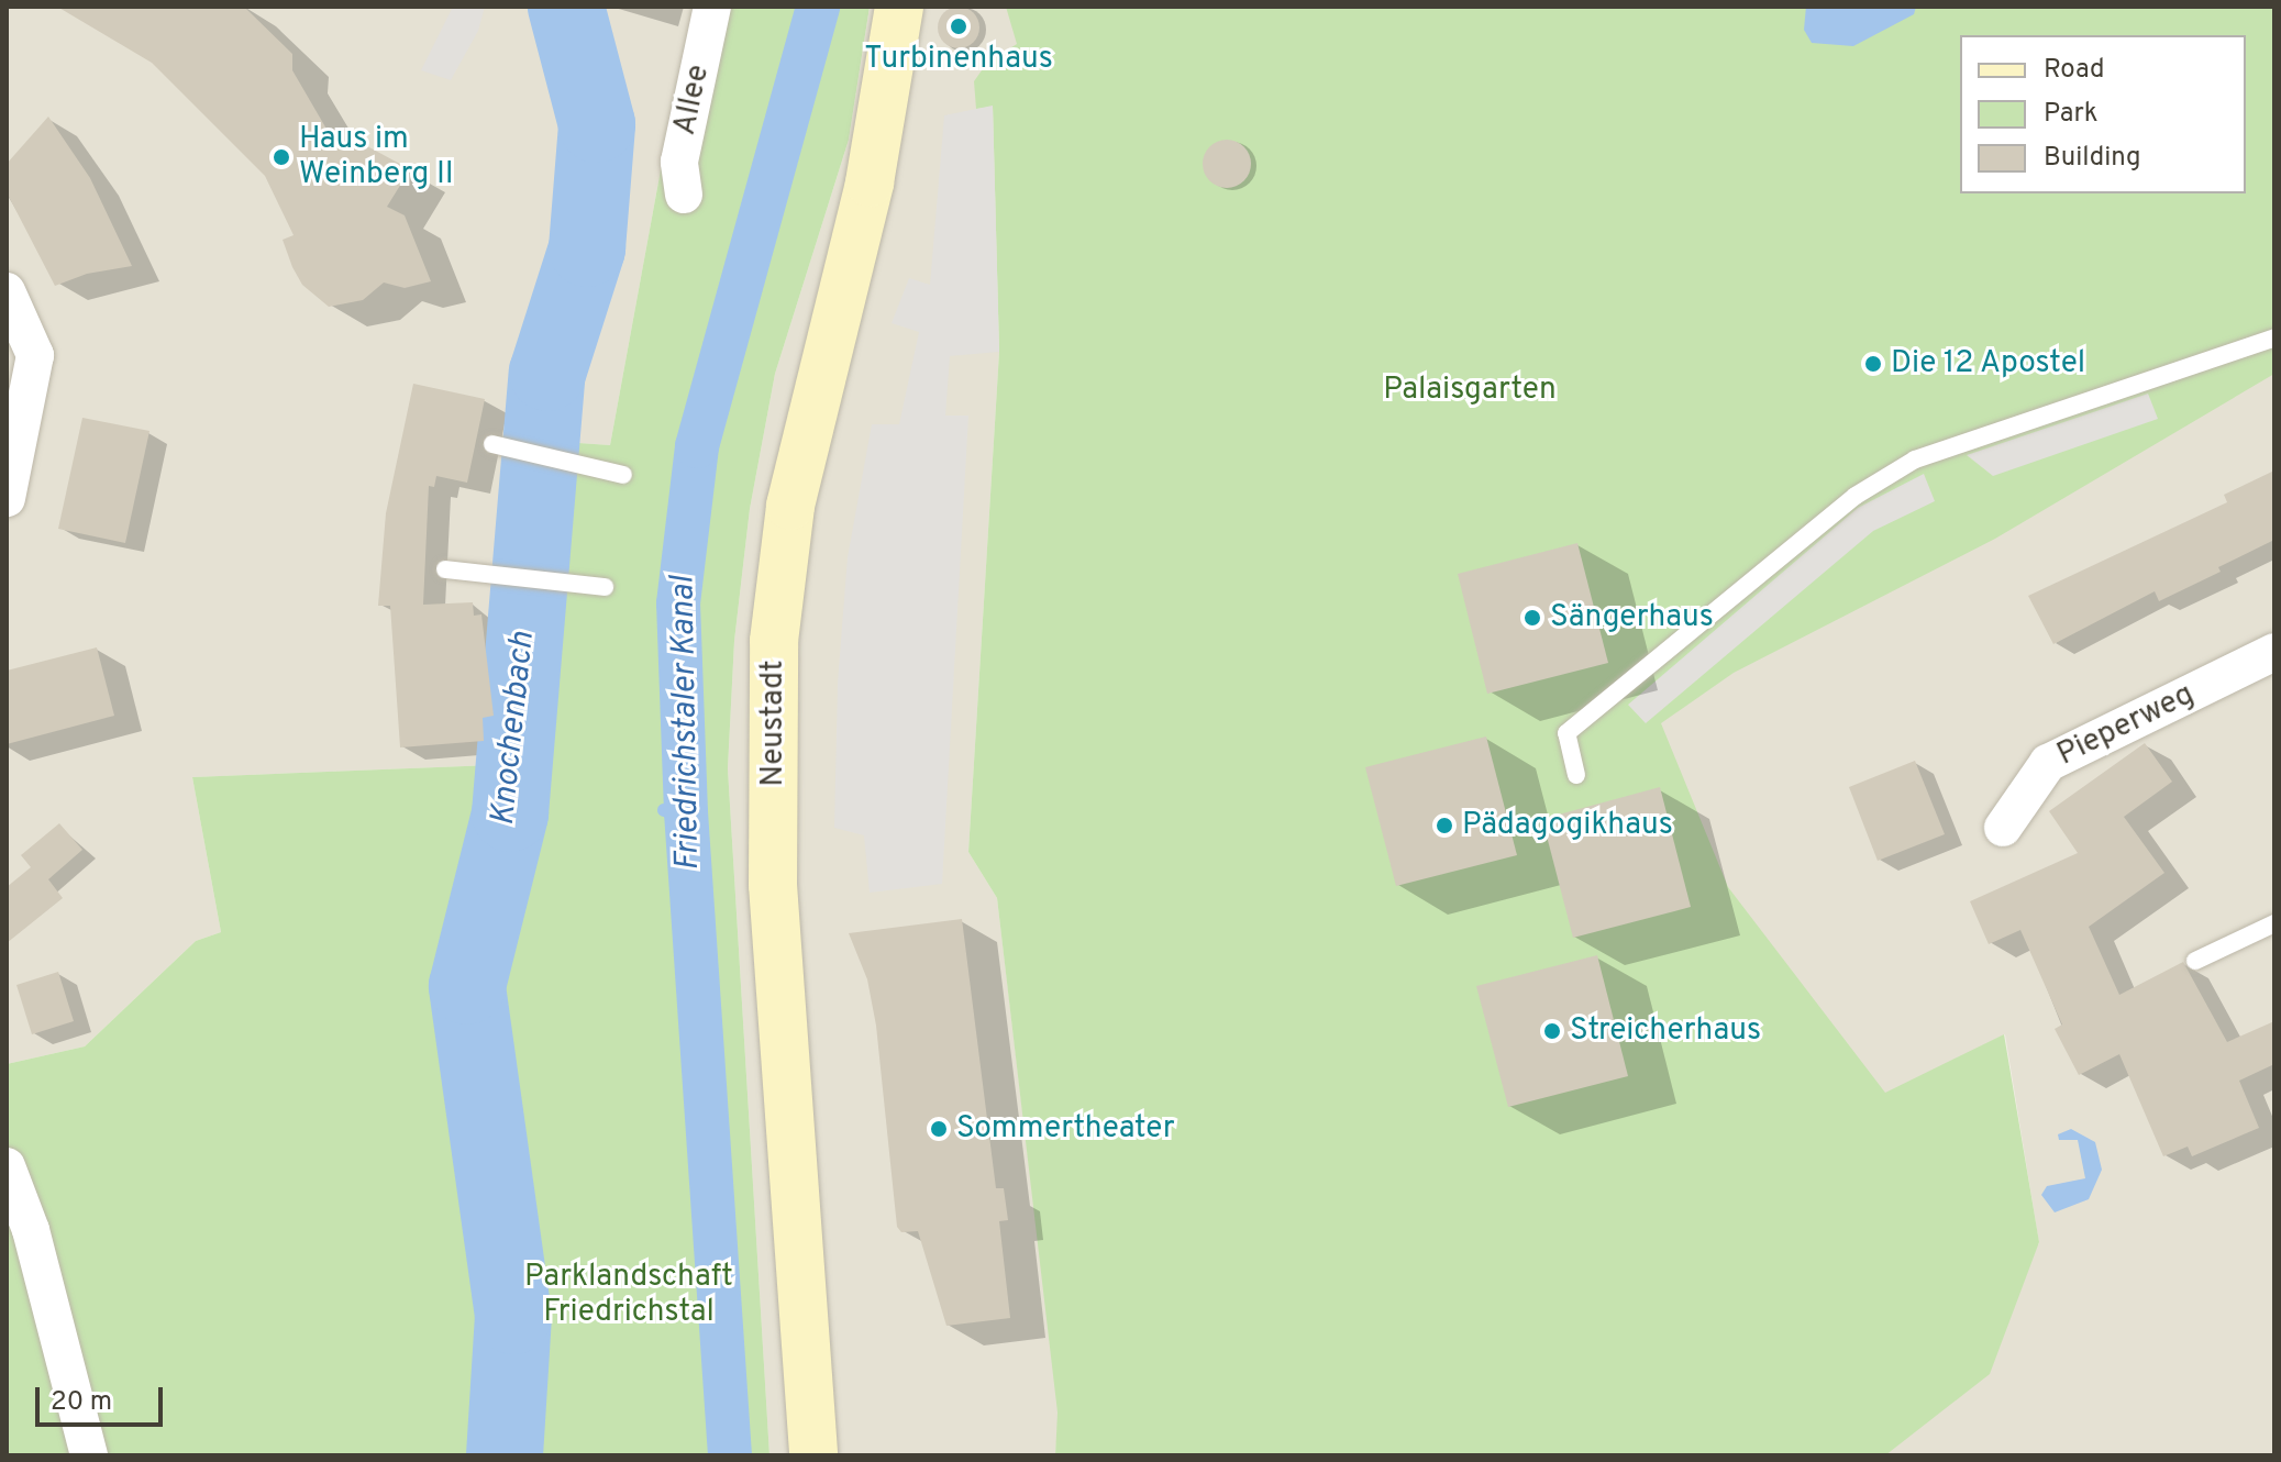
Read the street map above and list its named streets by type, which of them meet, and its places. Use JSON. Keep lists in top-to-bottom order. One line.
{"streets":{"main road":["Neustadt"],"street":["Allee","Pieperweg"]},"water":["Friedrichstaler Kanal","Knochenbach"],"parks":["Palaisgarten","Parklandschaft Friedrichstal"],"places":["Turbinenhaus","Haus im Weinberg II","Die 12 Apostel","Sängerhaus","Pädagogikhaus","Streicherhaus","Sommertheater"],"legend":["Road","Park","Building"],"scale_bar":"20 m"}
